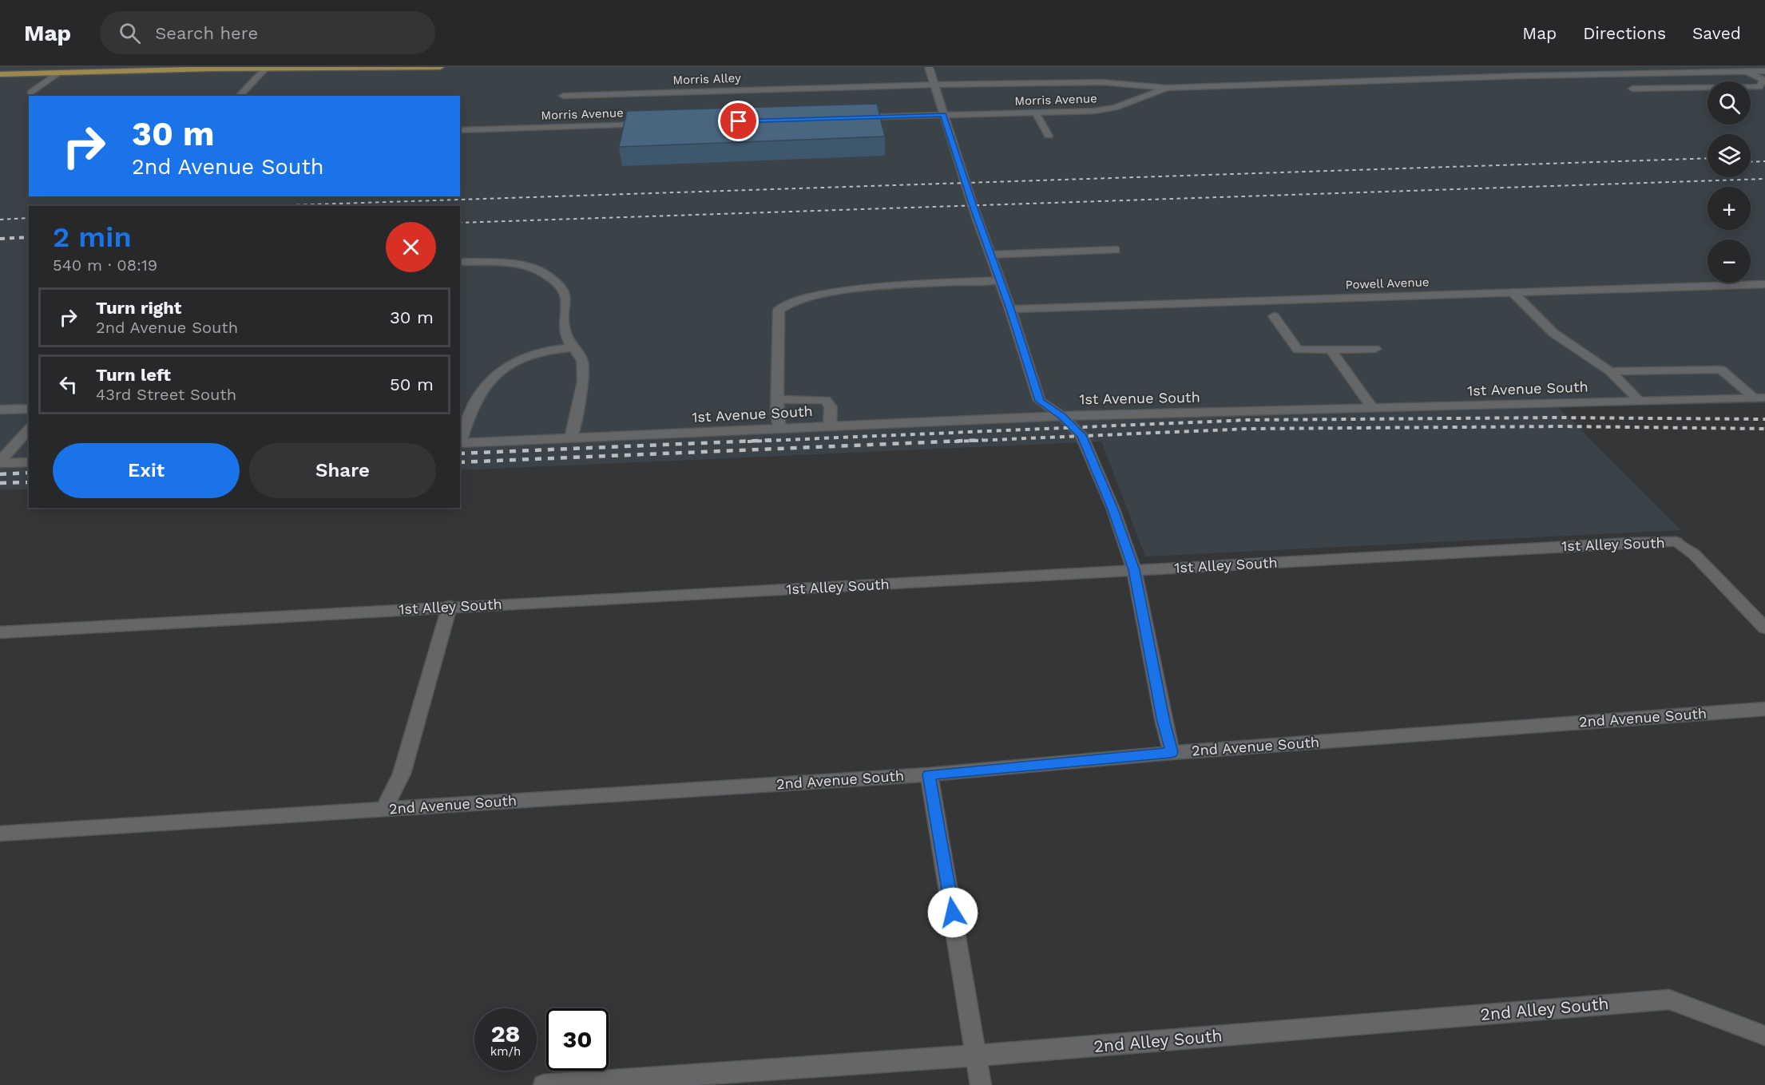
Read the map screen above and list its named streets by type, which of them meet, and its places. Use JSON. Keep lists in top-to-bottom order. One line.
{"streets":{"street":["Morris Alley","Morris Avenue","Powell Avenue","1st Avenue South","1st Alley South","2nd Avenue South","2nd Alley South"]},"crossings":[["Morris Alley","Morris Avenue"]],"page":{"header":"Map","search":"Search here","nav":["Map","Directions","Saved"],"map_buttons":["+","−"],"turn":["30 m","2nd Avenue South"],"heading":["2 min","540 m · 08:19"],"list":[{"name":"Turn right","note":"2nd Avenue South","value":"30 m"},{"name":"Turn left","note":"43rd Street South","value":"50 m"}],"buttons":["Exit","Share"],"speed":"28 km/h","limit":"30"}}
